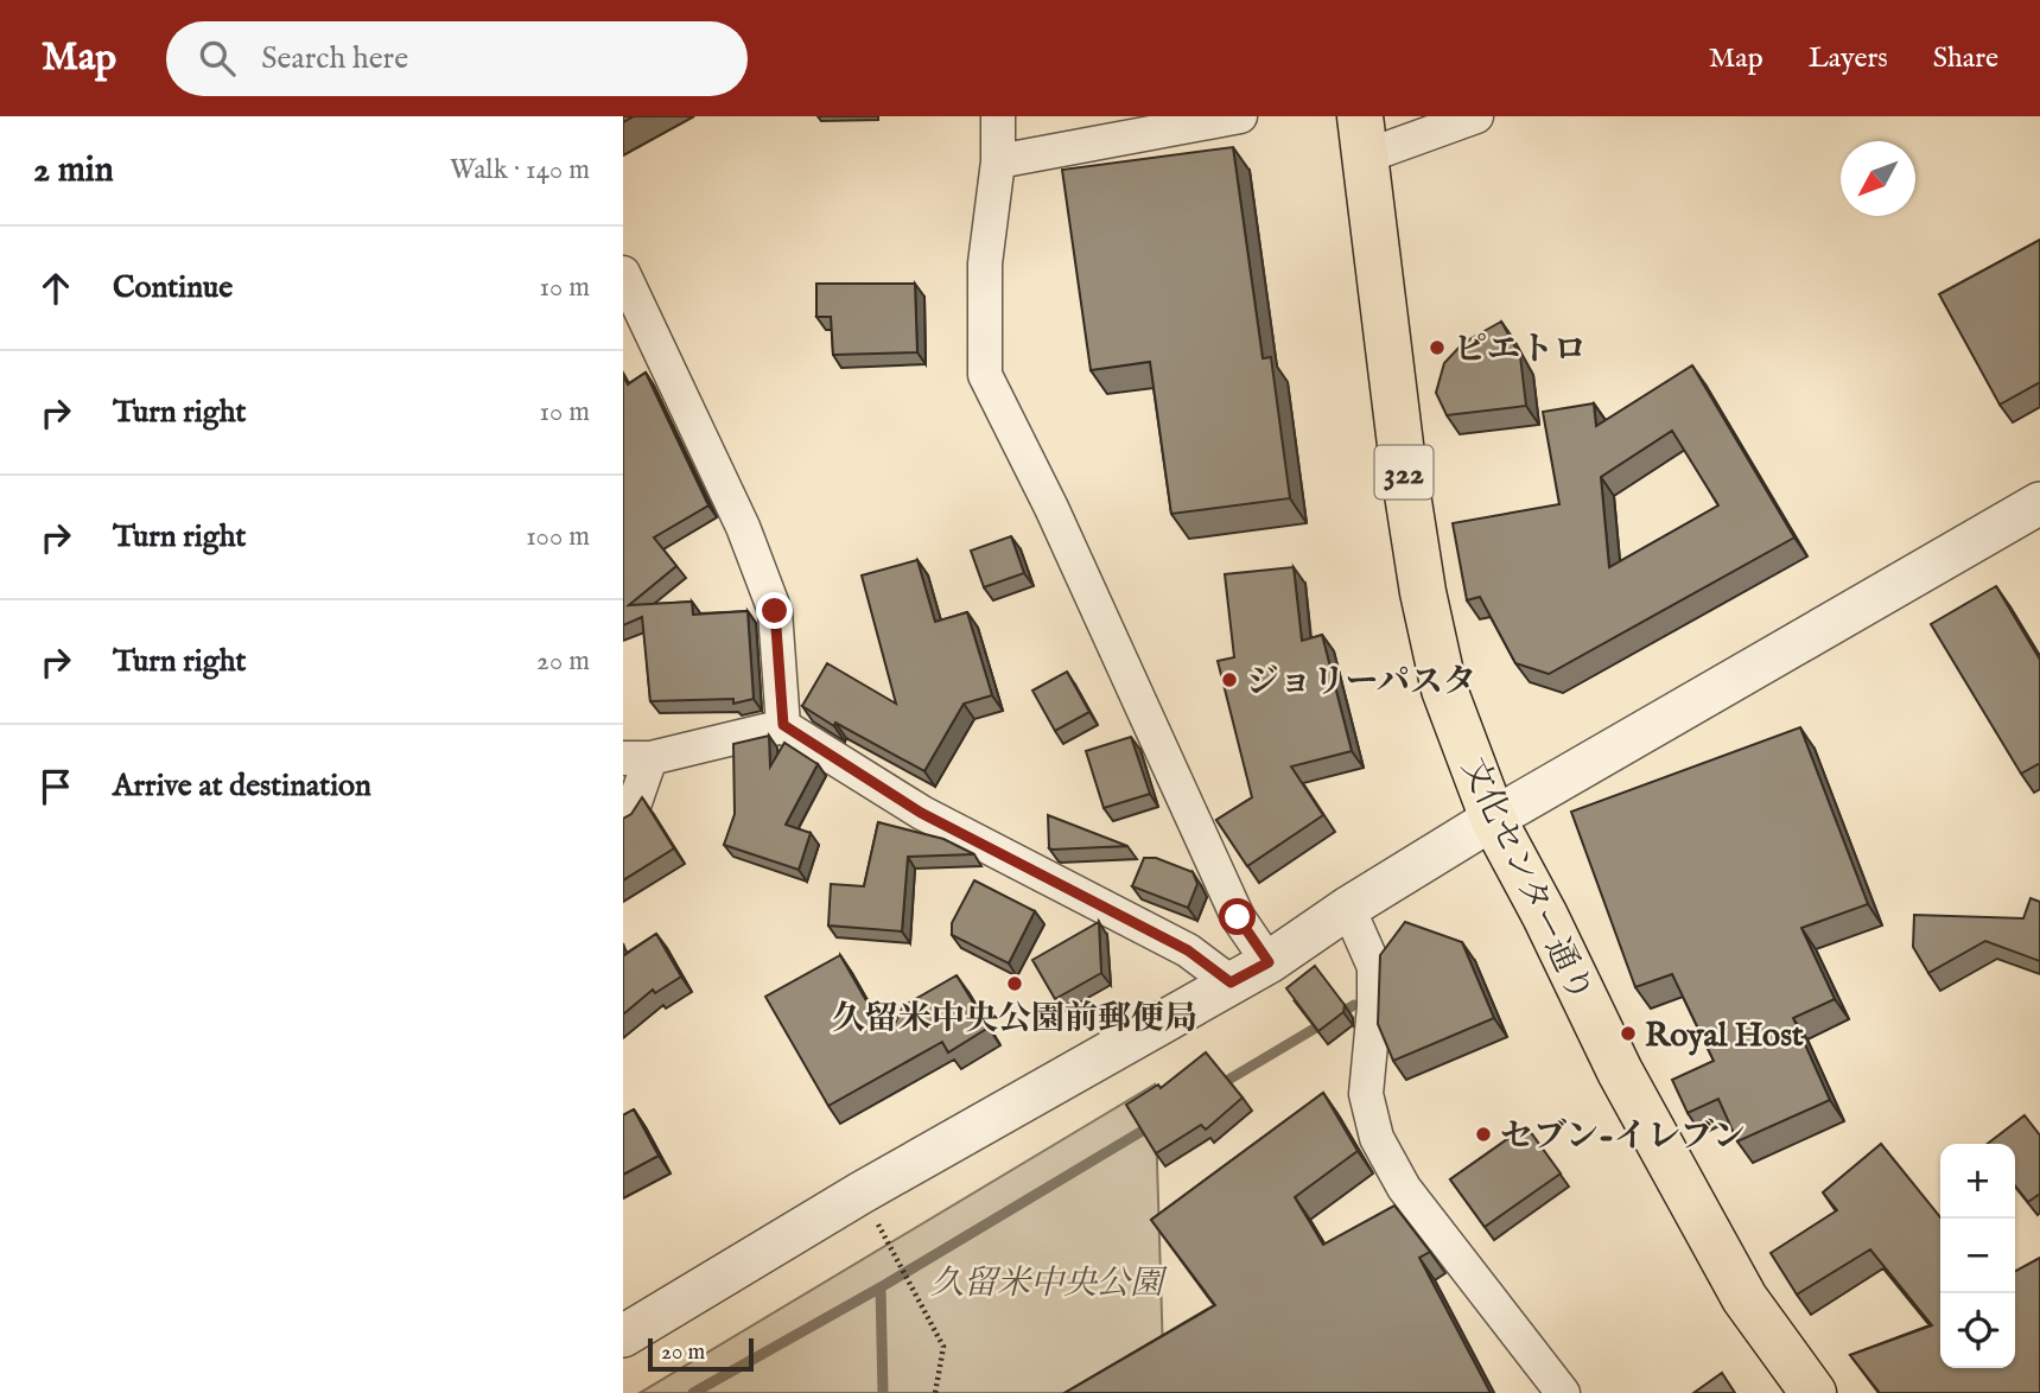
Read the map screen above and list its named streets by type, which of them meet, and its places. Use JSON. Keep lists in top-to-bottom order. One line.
{"streets":{"highway":["322","文化センター通り"]},"parks":["久留米中央公園"],"places":["ピエトロ","ジョリーパスタ","久留米中央公園前郵便局","Royal Host","セブン-イレブン"],"scale_bar":"20 m","north":"bottom left","page":{"header":"Map","search":"Search here","nav":["Map","Layers","Share"],"heading":["2 min","Walk · 140 m"],"list":[["Continue","10 m"],["Turn right","10 m"],["Turn right","100 m"],["Turn right","20 m"],"Arrive at destination"],"map_buttons":["+","−"],"scale":"20 m"}}
